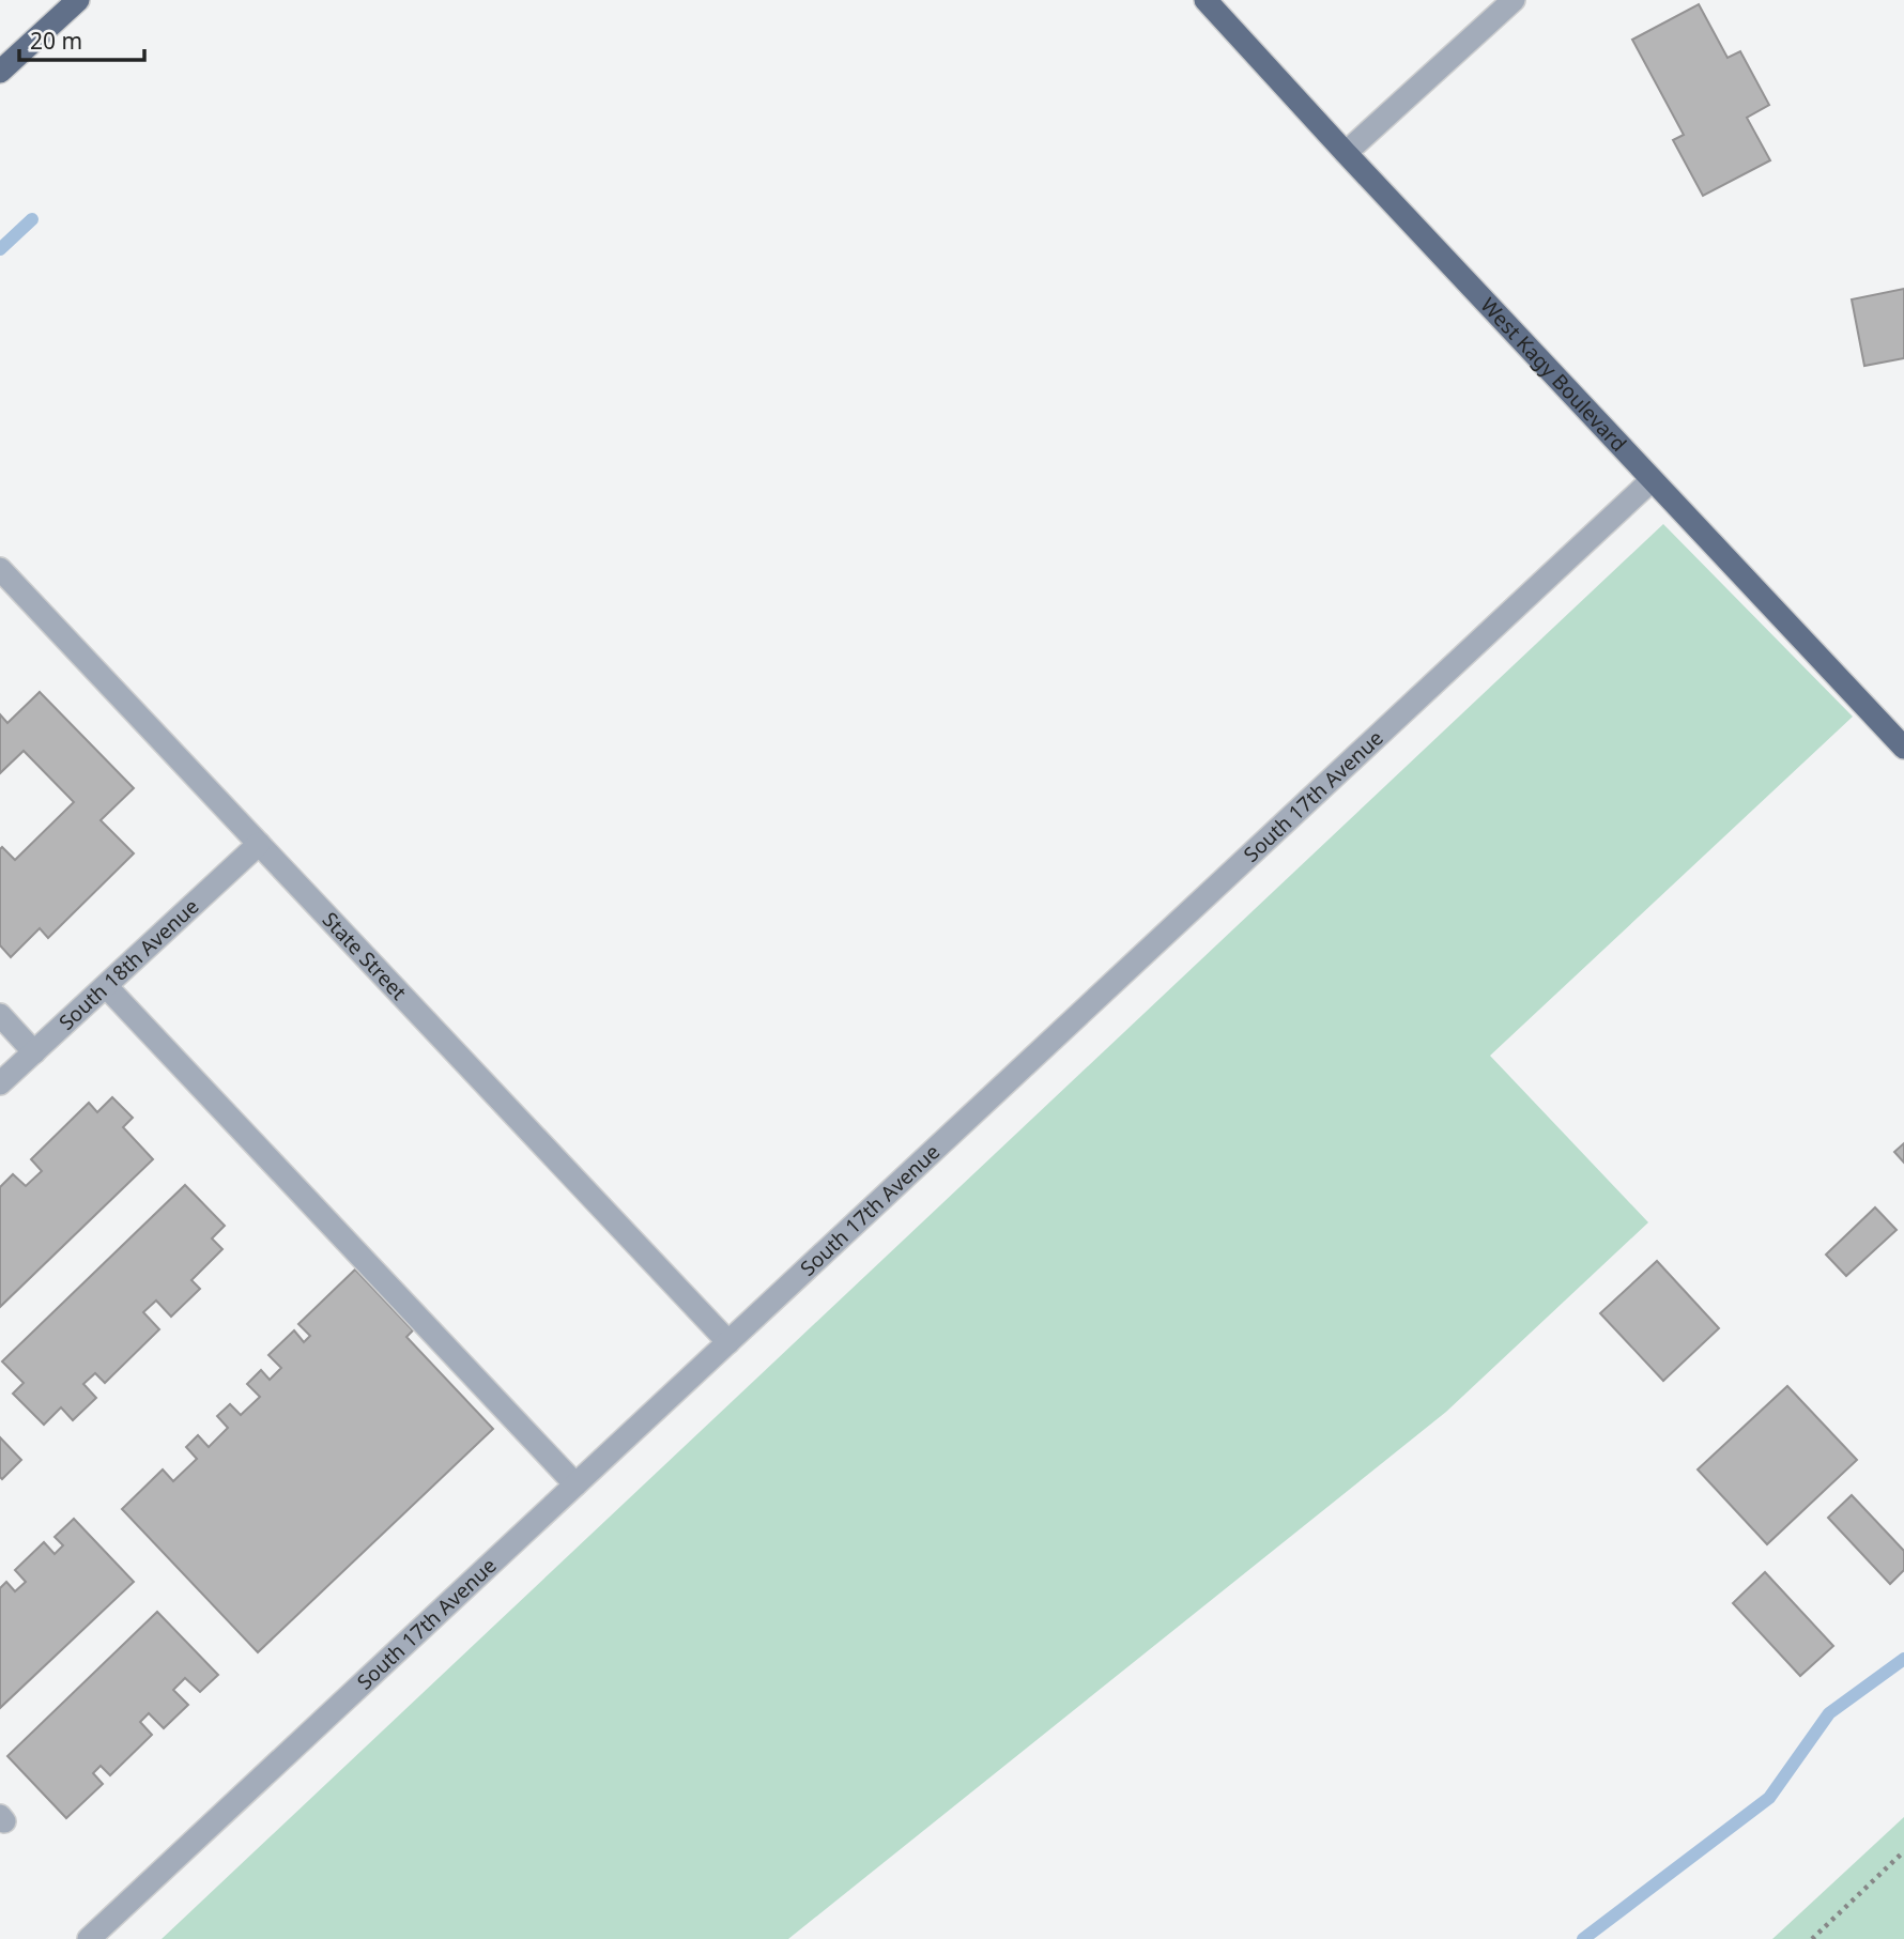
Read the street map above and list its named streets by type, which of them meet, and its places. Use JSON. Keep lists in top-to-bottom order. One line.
{"streets":{"main road":["West Kagy Boulevard"],"street":["South 17th Avenue","State Street","South 18th Avenue"]},"crossings":[["West Kagy Boulevard","South 17th Avenue"],["South 17th Avenue","State Street"],["State Street","South 18th Avenue"]],"scale_bar":"20 m"}
